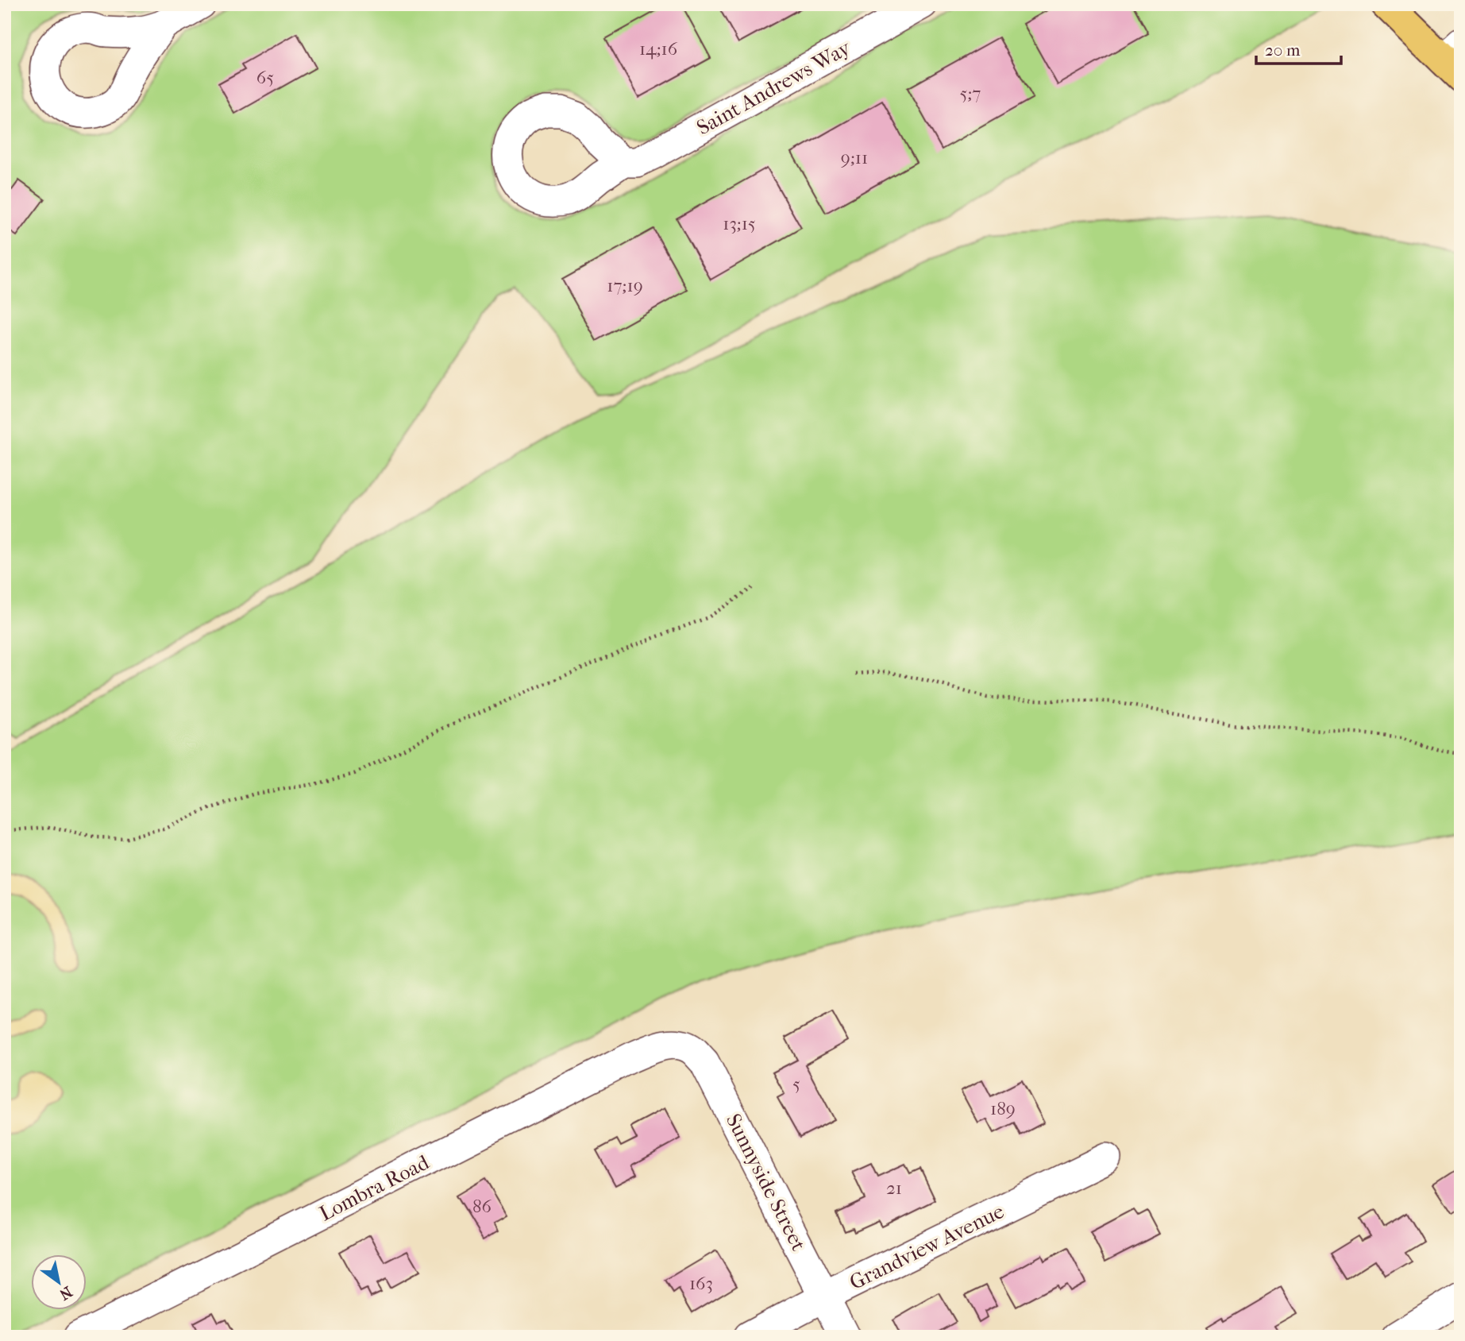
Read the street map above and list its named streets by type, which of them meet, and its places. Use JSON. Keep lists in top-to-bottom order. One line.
{"streets":{"street":["Saint Andrews Way","Sunnyside Street","Lombra Road","Grandview Avenue"]},"crossings":[["Sunnyside Street","Lombra Road"],["Sunnyside Street","Grandview Avenue"]],"house_numbers":["14;16","65","5;7","9;11","13;15","17;19","5","189","21","86","163"],"scale_bar":"20 m","north":"bottom right"}
